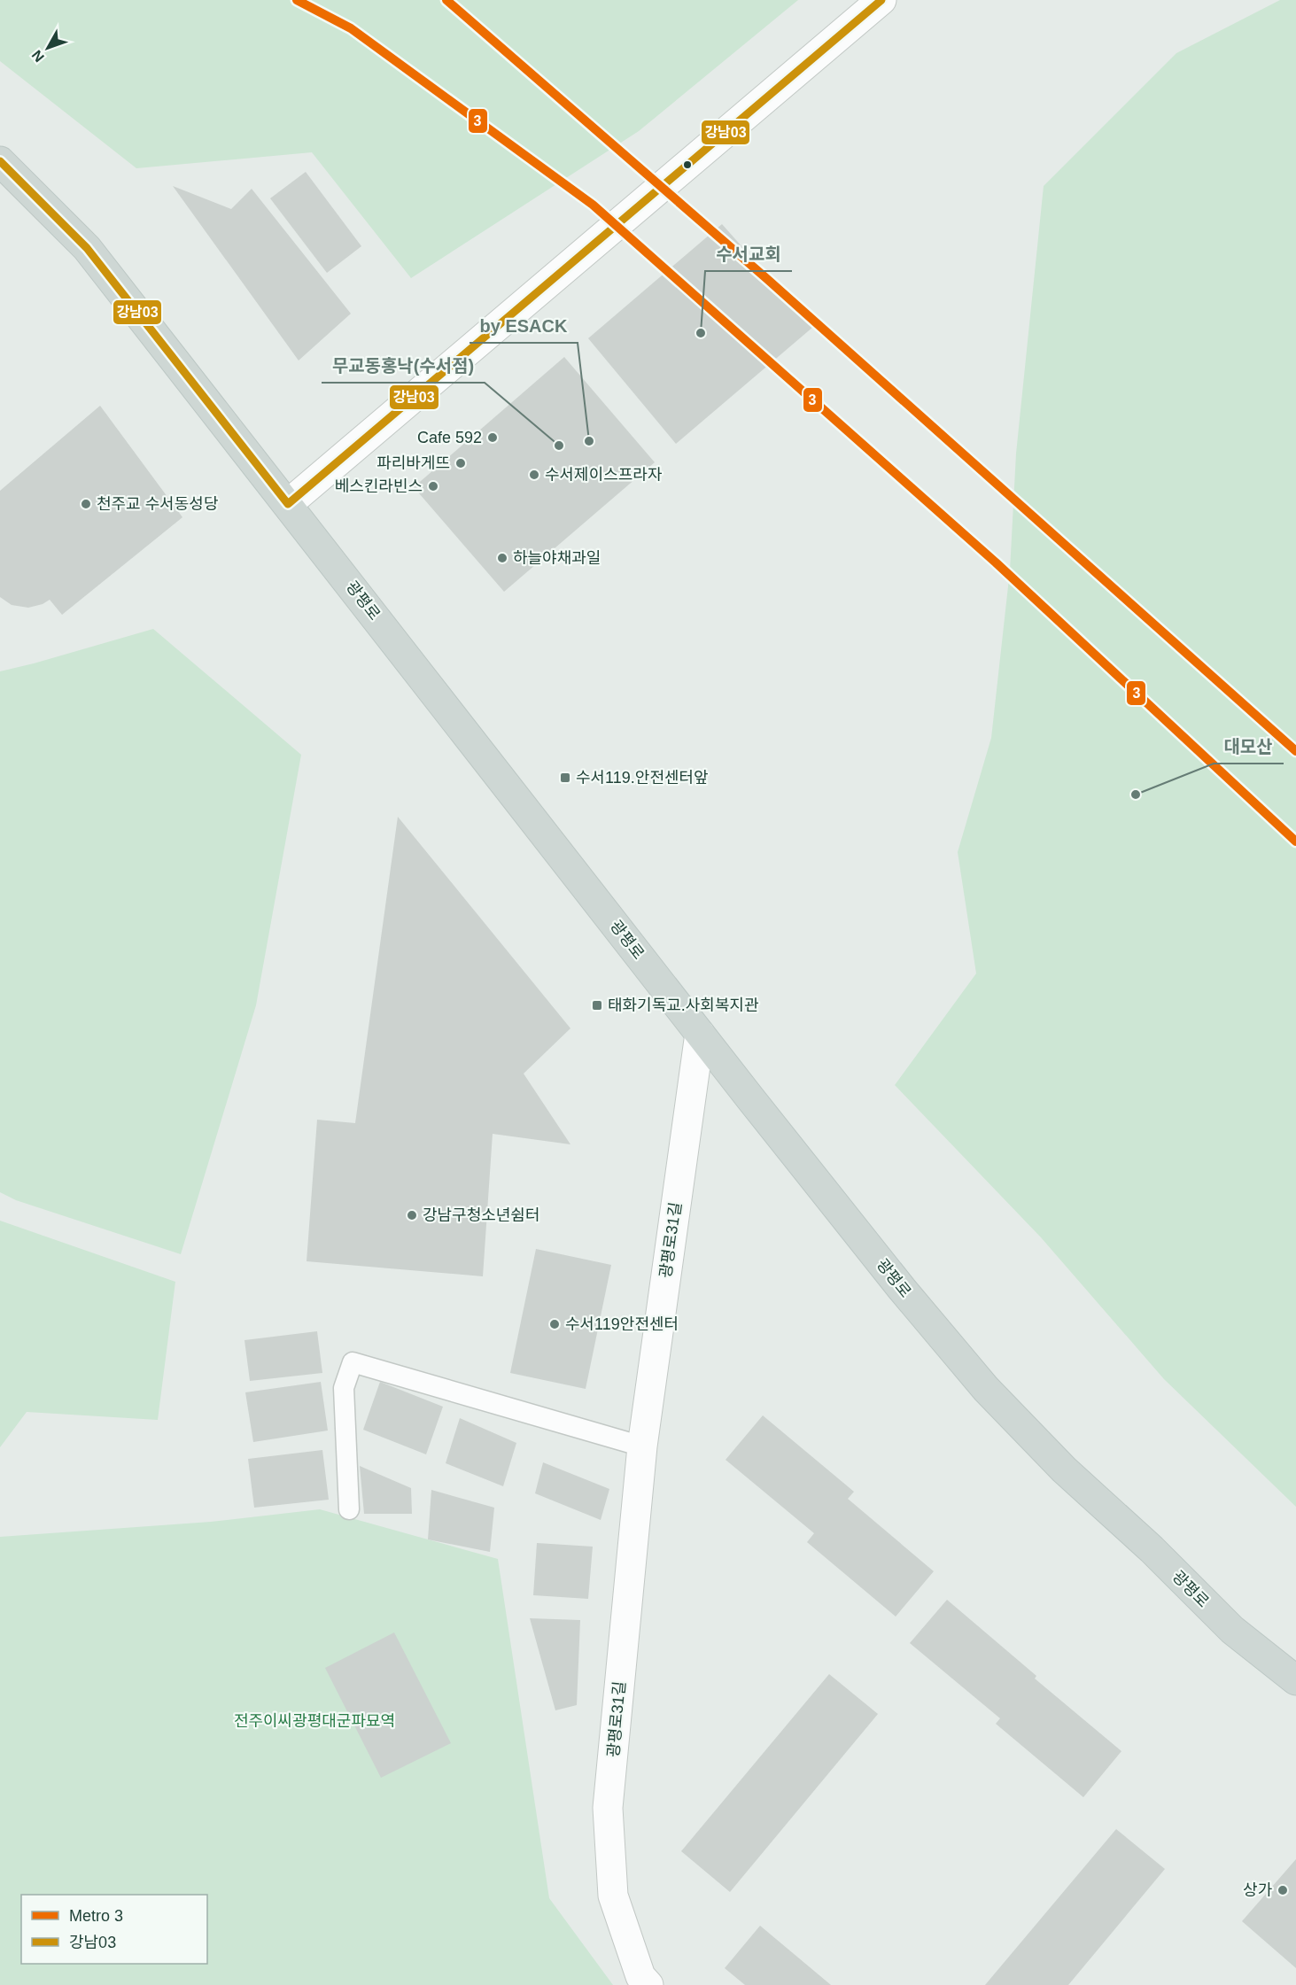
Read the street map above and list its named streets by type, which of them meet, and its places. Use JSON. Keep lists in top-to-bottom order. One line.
{"streets":{"main road":["광평로"],"street":["광평로31길"]},"crossings":[["광평로","광평로31길"]],"parks":["전주이씨광평대군파묘역"],"places":{"other":["수서교회","Cafe 592","by ESACK","무교동홍낙(수서점)","파리바게뜨","수서제이스프라자","베스킨라빈스","천주교 수서동성당","하늘야채과일","대모산","강남구청소년쉼터","수서119안전센터","상가"],"transit":["수서119.안전센터앞","태화기독교.사회복지관"]},"lines":["metro line 3","transit line 강남03"],"legend":["Metro 3","강남03"],"north":"bottom left"}
